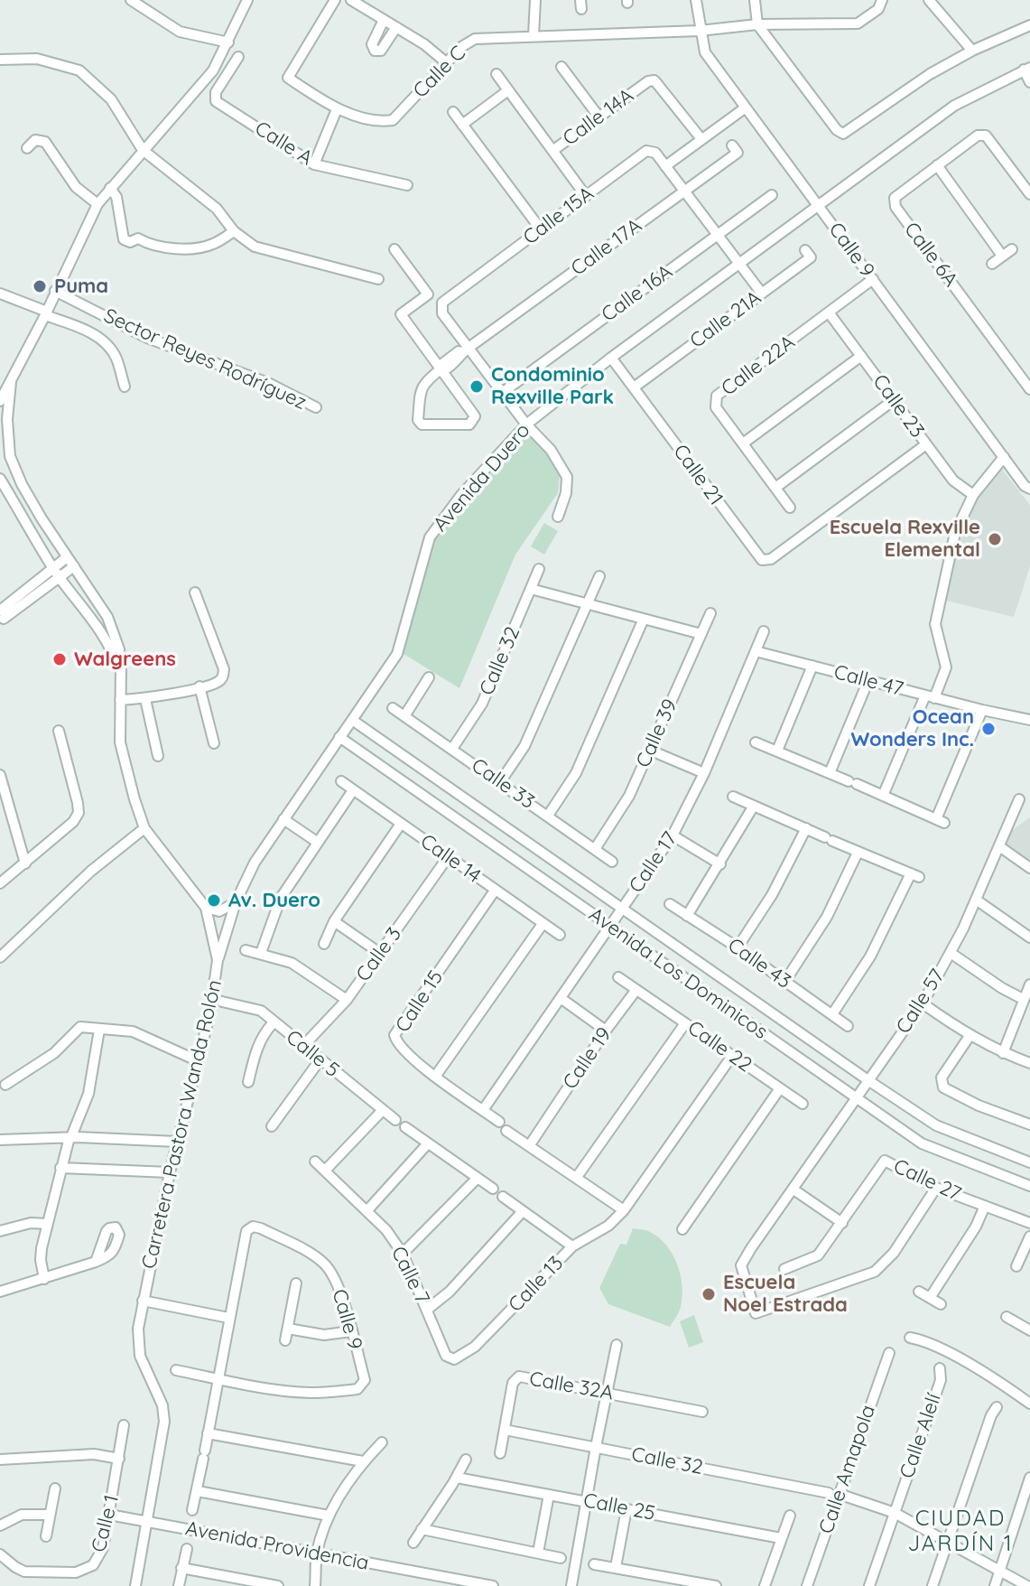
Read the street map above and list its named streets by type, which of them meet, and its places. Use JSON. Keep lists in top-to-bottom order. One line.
{"streets":{"street":["Calle C","Calle 14A","Calle A","Calle 15A","Calle 17A","Calle 9","Calle 6A","Calle 16A","Calle 21A","Sector Reyes Rodríguez","Calle 22A","Calle 23","Calle 21","Avenida Duero","Calle 32","Calle 47","Calle 39","Calle 33","Calle 14","Calle 17","Calle 3","Calle 43","Avenida Los Dominicos","Calle 15","Calle 57","Calle 22","Calle 5","Calle 19","Carretera Pastora Wanda Rolón","Calle 27","Calle 7","Calle 13","Calle 32A","Calle Alelí","Calle Amapola","Calle 25","Calle 1","Avenida Providencia"]},"crossings":[["Calle C","Calle 9"],["Calle 15A","Calle 17A"],["Calle 15A","Calle 16A"],["Calle 15A","Avenida Duero"],["Calle 9","Calle 22A"],["Calle 9","Avenida Duero"],["Calle 21A","Calle 21"],["Sector Reyes Rodríguez","Carretera Pastora Wanda Rolón"],["Calle 22A","Calle 23"],["Calle 23","Calle 21"],["Calle 21","Avenida Duero"],["Avenida Duero","Avenida Los Dominicos"],["Avenida Duero","Carretera Pastora Wanda Rolón"],["Calle 32","Calle 33"],["Calle 32","Calle 32A"],["Calle 32","Calle Alelí"],["Calle 32","Calle Amapola"],["Calle 47","Calle 17"],["Calle 39","Calle 33"],["Calle 14","Calle 3"],["Calle 14","Calle 15"],["Calle 17","Avenida Los Dominicos"],["Calle 17","Calle 15"],["Calle 3","Calle 5"],["Avenida Los Dominicos","Calle 57"],["Calle 22","Calle 19"],["Carretera Pastora Wanda Rolón","Avenida Providencia"],["Calle 7","Calle 13"],["Calle 1","Avenida Providencia"]],"districts":["CIUDAD JARDÍN 1"],"places":["Puma","Condominio Rexville Park","Escuela Rexville Elemental","Walgreens","Ocean Wonders Inc.","Av. Duero","Escuela Noel Estrada"]}
